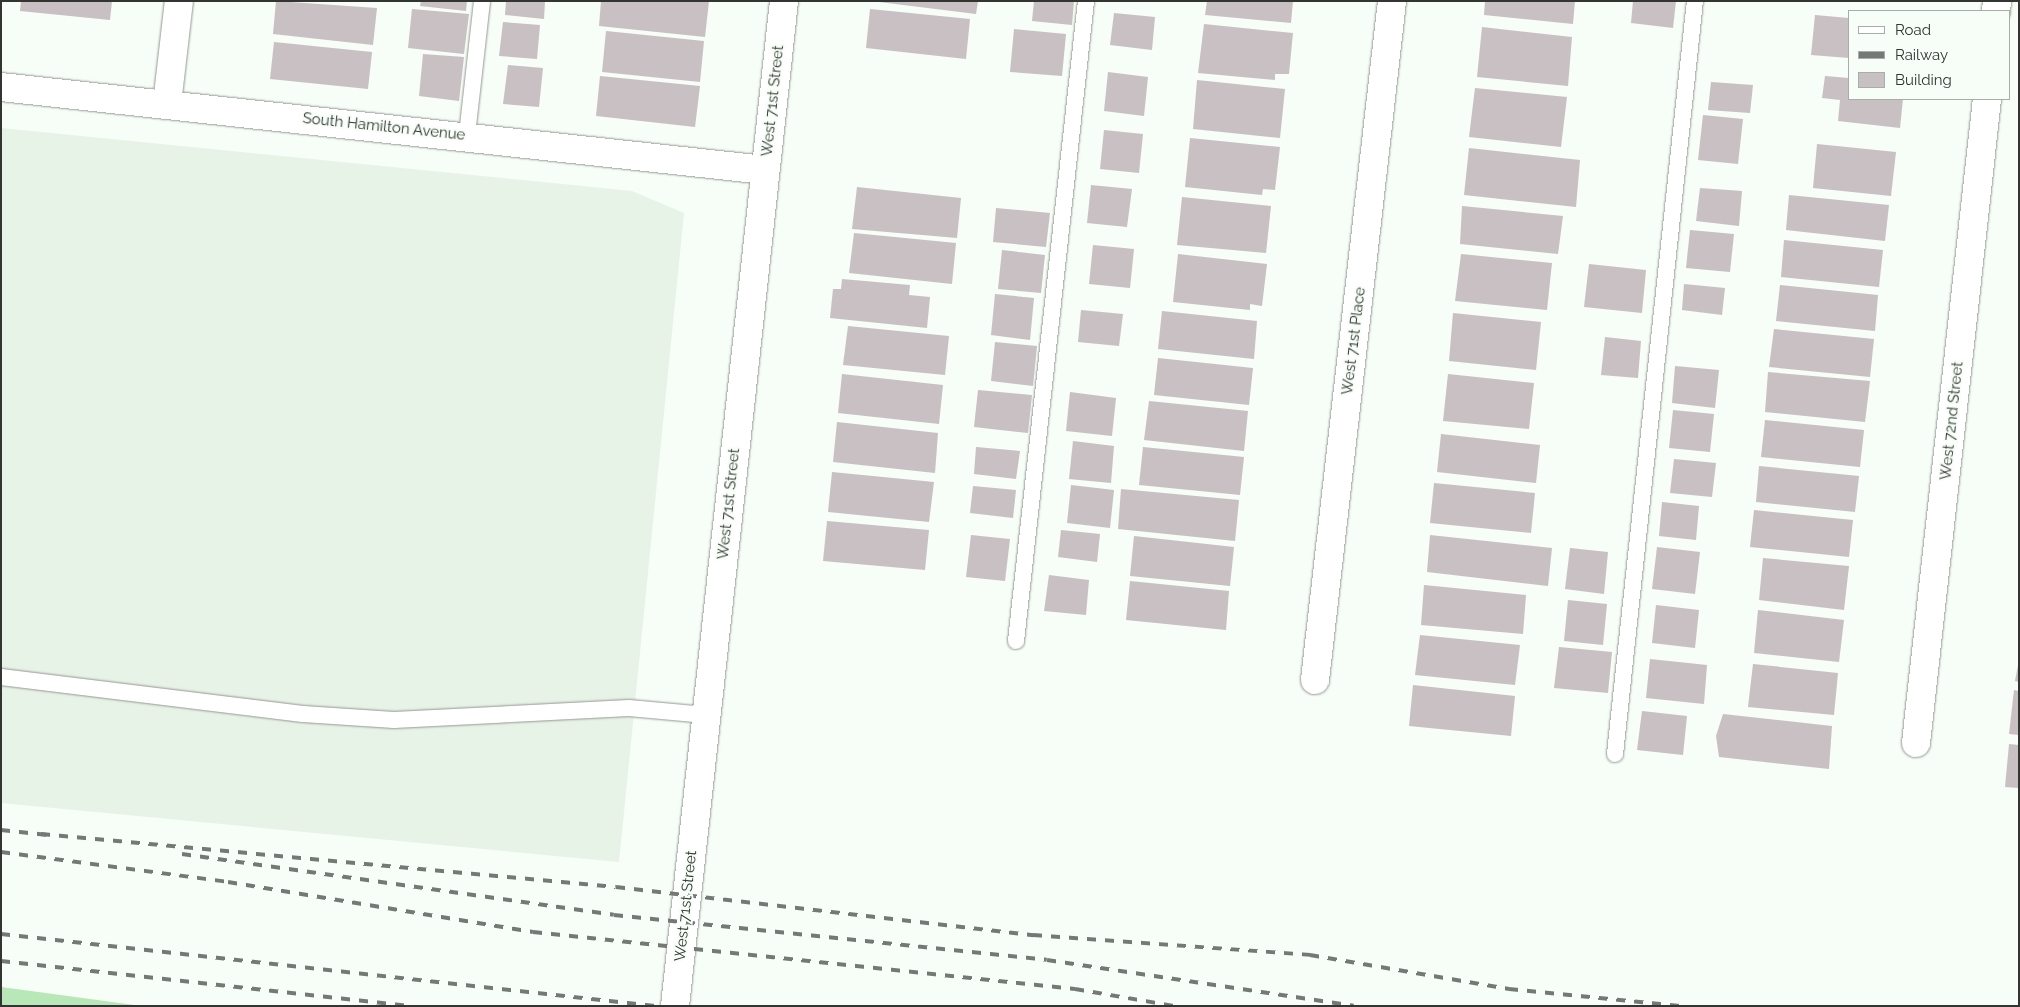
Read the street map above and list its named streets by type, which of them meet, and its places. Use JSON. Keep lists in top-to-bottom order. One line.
{"streets":{"street":["West 71st Street","South Hamilton Avenue","West 71st Place","West 72nd Street"]},"crossings":[["West 71st Street","South Hamilton Avenue"]],"legend":["Road","Railway","Building"]}
